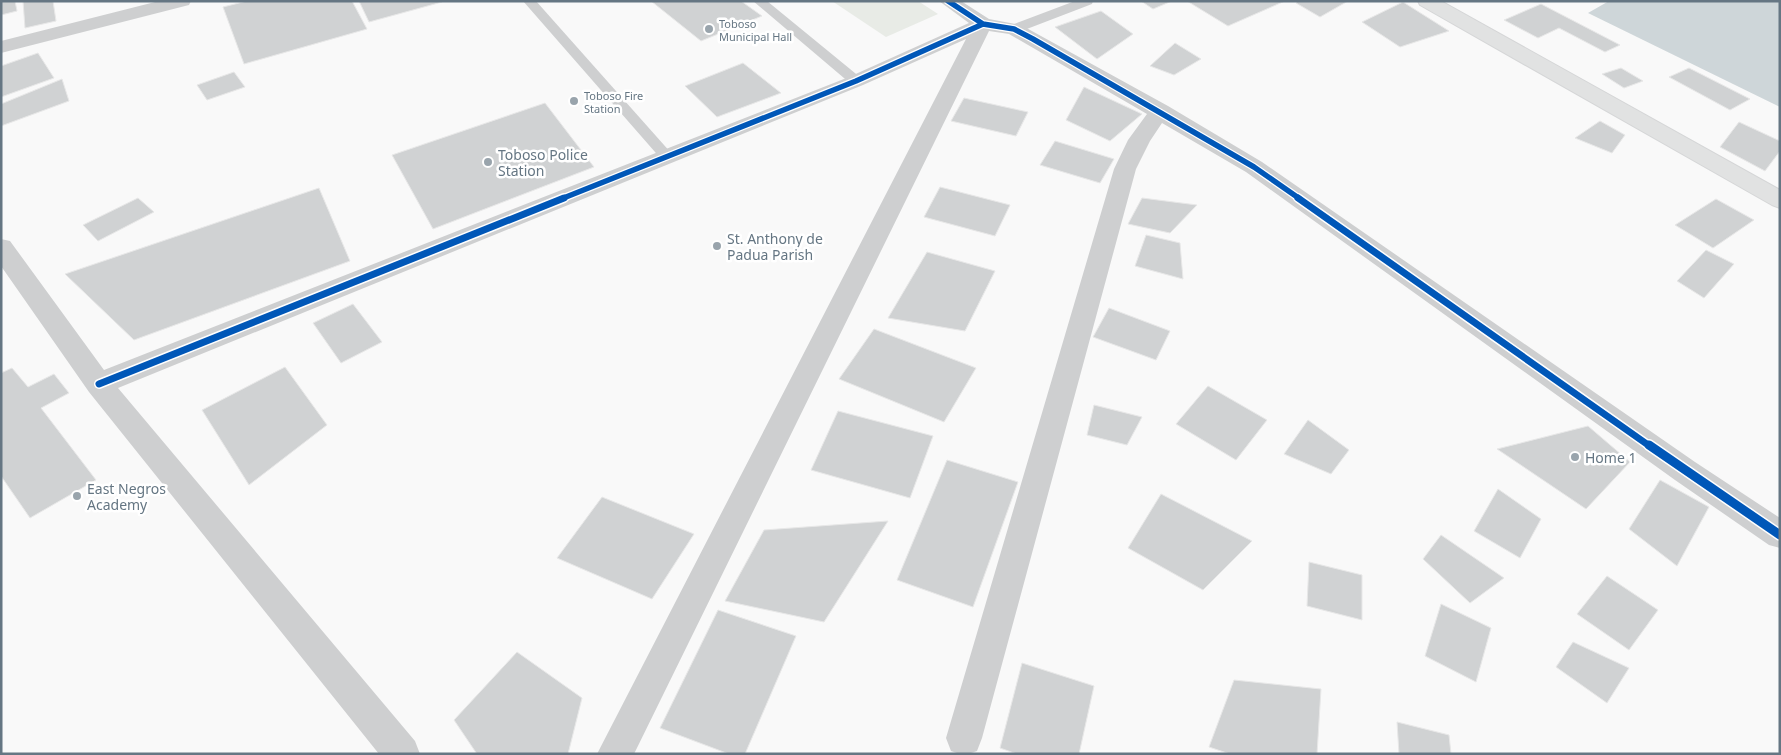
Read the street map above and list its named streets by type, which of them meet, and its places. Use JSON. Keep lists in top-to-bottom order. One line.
{"places":["Toboso Municipal Hall","Toboso Fire Station","Toboso Police Station","St. Anthony de Padua Parish","Home 1","East Negros Academy"]}
